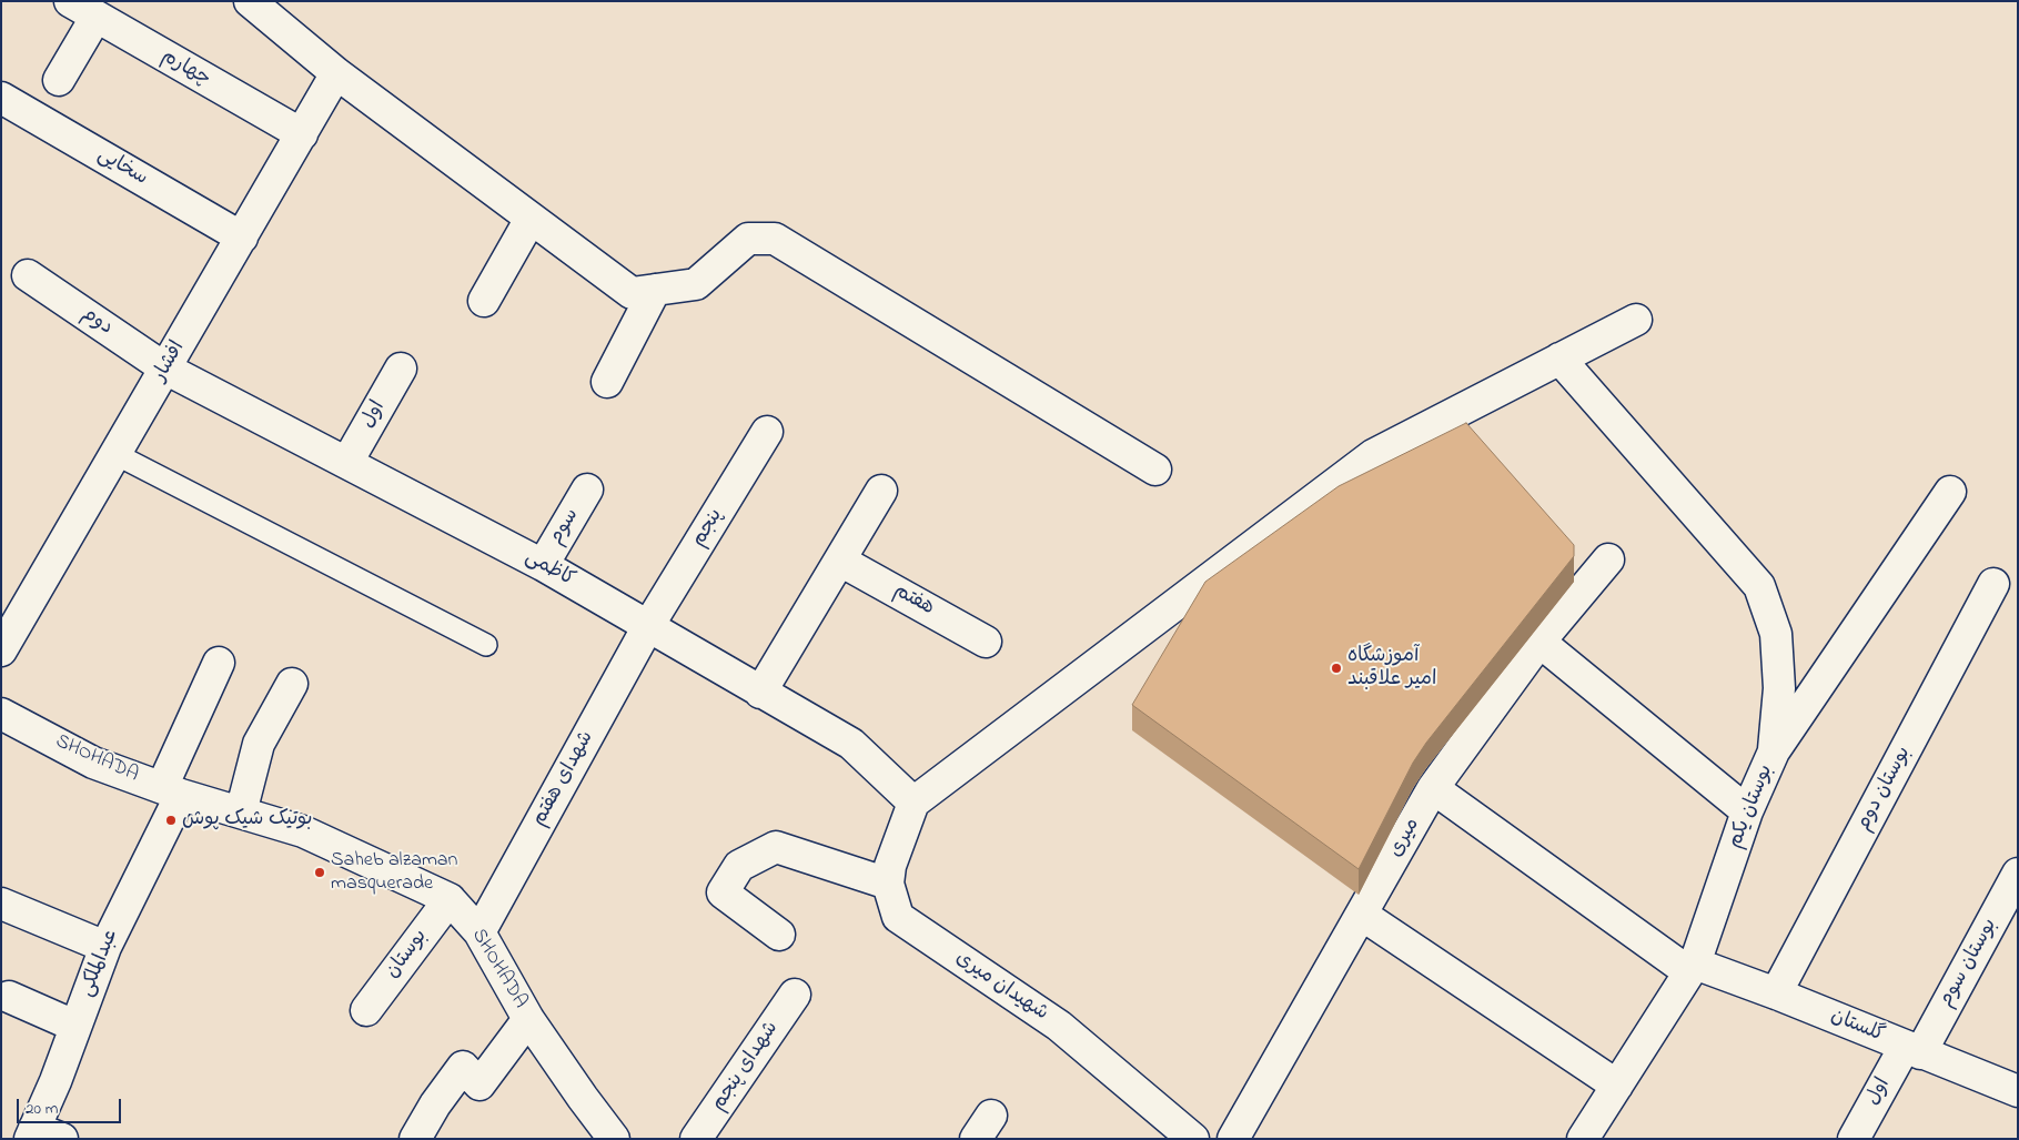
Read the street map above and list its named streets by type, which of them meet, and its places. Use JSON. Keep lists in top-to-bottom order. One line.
{"streets":{"street":["چهارم","سخایی","دوم","افشار","اول","سوم","پنجم","کاظمی","هفتم","SHOHADA","شهدای هفتم","بوستان دوم","بوستان یکم","میری","بوستان","عبدالملکی","بوستان سوم","شهیدان میری","گلستان","شهدای پنجم"]},"crossings":[["چهارم","افشار"],["سخایی","افشار"],["دوم","افشار"],["دوم","کاظمی"],["افشار","کاظمی"],["اول","کاظمی"],["اول","بوستان سوم"],["اول","گلستان"],["سوم","کاظمی"],["پنجم","کاظمی"],["پنجم","شهدای هفتم"],["کاظمی","شهدای هفتم"],["کاظمی","شهیدان میری"],["SHOHADA","شهدای هفتم"],["SHOHADA","بوستان"],["SHOHADA","عبدالملکی"],["بوستان دوم","گلستان"],["بوستان یکم","گلستان"],["میری","گلستان"],["بوستان سوم","گلستان"]],"places":["آموزشگاه امیر علاقبند","بوتیک شیک پوش","Saheb alzaman masquerade"],"scale_bar":"20 m"}
